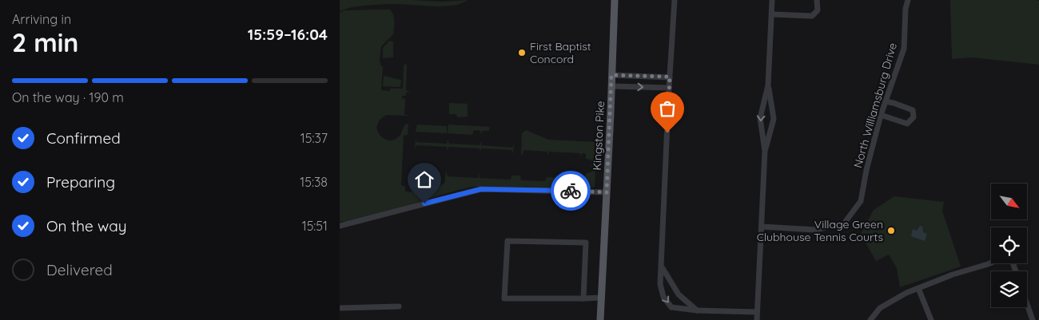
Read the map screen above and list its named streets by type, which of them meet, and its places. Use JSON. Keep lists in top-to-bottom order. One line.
{"streets":{"main road":["Kingston Pike"],"street":["North Williamsburg Drive"]},"places":["First Baptist Concord","Village Green Clubhouse Tennis Courts"],"north":"bottom right","page":{"heading":["2 min","Arriving in","15:59–16:04"],"bar":"On the way · 190 m","list":[["Confirmed","15:37"],["Preparing","15:38"],["On the way","15:51"],"Delivered"]}}
